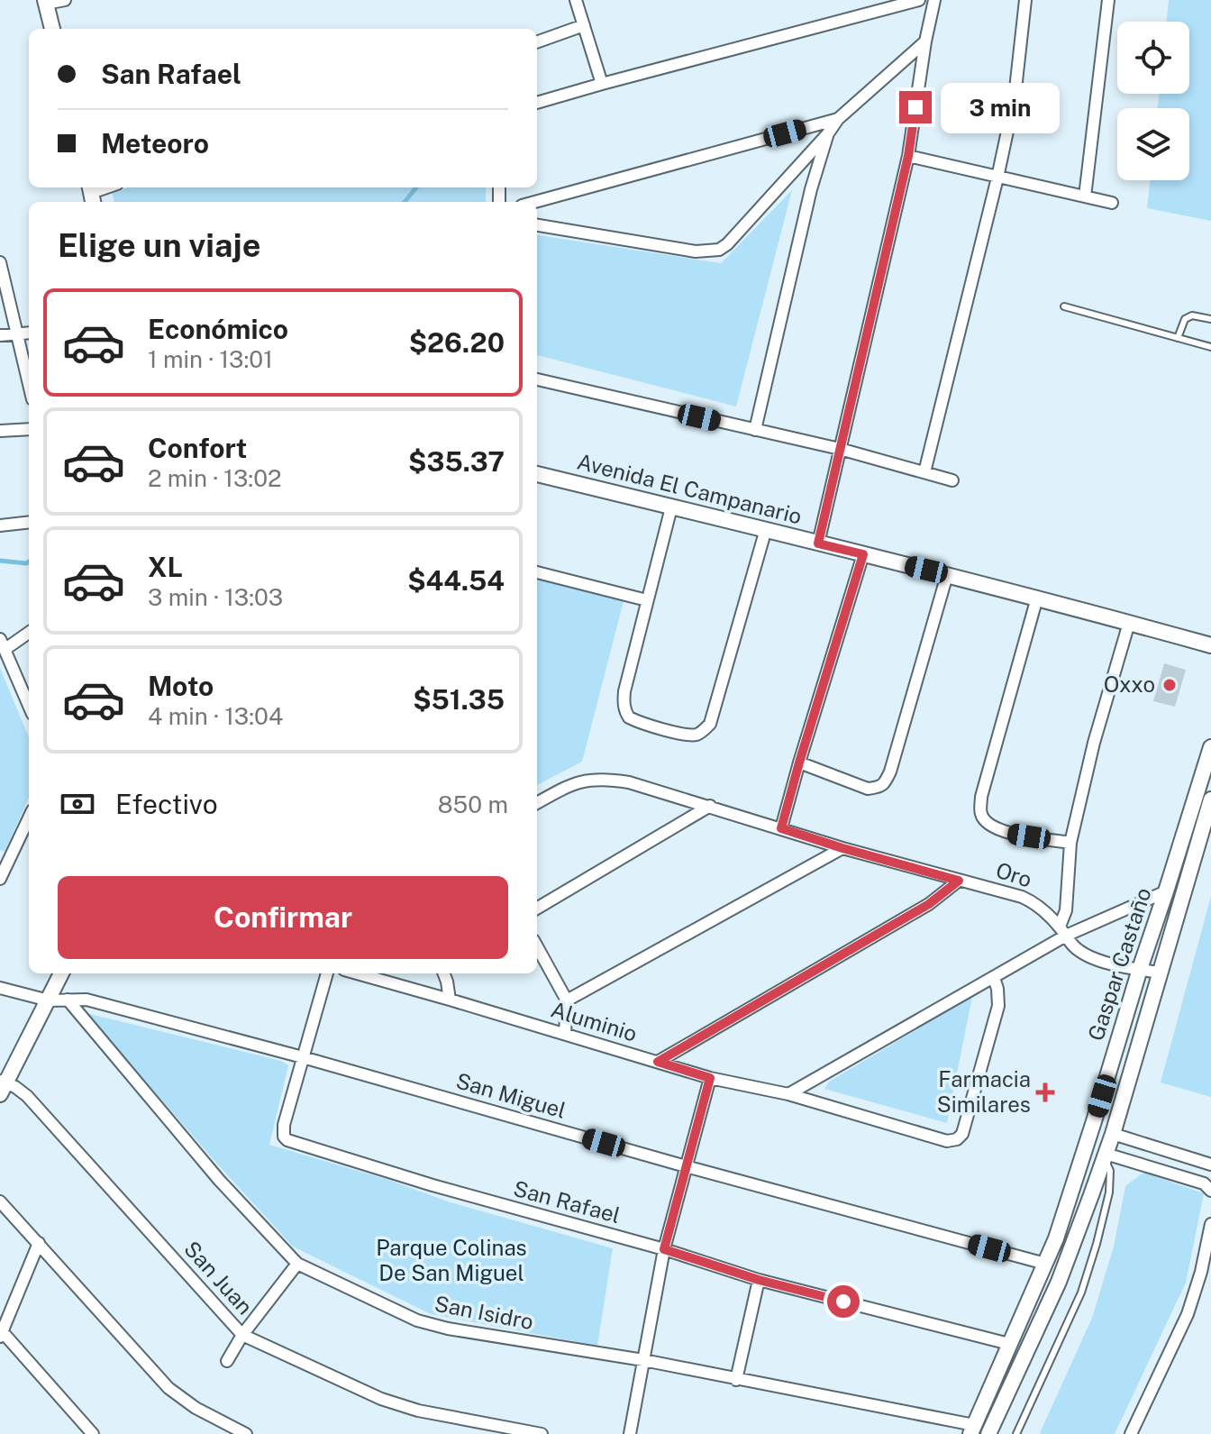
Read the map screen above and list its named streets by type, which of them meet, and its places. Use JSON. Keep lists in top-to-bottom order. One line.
{"streets":{"main road":["Avenida El Campanario","Gaspar Castaño"],"street":["Oro","Aluminio","San Miguel","San Rafael","San Juan","San Isidro"]},"crossings":[["Oro","Gaspar Castaño"],["Gaspar Castaño","San Miguel"],["Gaspar Castaño","San Rafael"],["Gaspar Castaño","San Isidro"],["San Miguel","San Rafael"],["San Miguel","San Isidro"]],"parks":["Parque Colinas De San Miguel"],"places":{"other":["Oxxo"],"health":["Farmacia Similares"]},"page":{"banner":["San Rafael","Meteoro"],"bubble":"3 min","heading":"Elige un viaje","list":[{"name":"Económico","note":"1 min · 13:01","value":"$26.20"},{"name":"Confort","note":"2 min · 13:02","value":"$35.37"},{"name":"XL","note":"3 min · 13:03","value":"$44.54"},{"name":"Moto","note":"4 min · 13:04","value":"$51.35"}],"pay":["Efectivo","850 m"],"buttons":"Confirmar"}}
